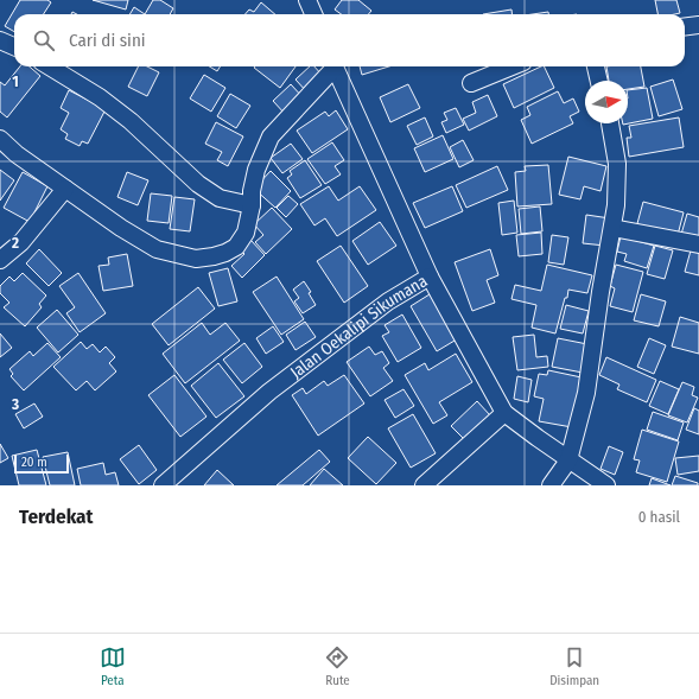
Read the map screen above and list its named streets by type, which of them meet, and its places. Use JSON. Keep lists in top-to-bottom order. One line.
{"streets":{"street":["Jalan Oekalipi Sikumana"]},"scale_bar":"20 m","north":"right","page":{"search":"Cari di sini","scale":"20 m","heading":["Terdekat","0 hasil"],"nav":["Peta","Rute","Disimpan"]},"grid":{"rows":["1","2","3"]}}
